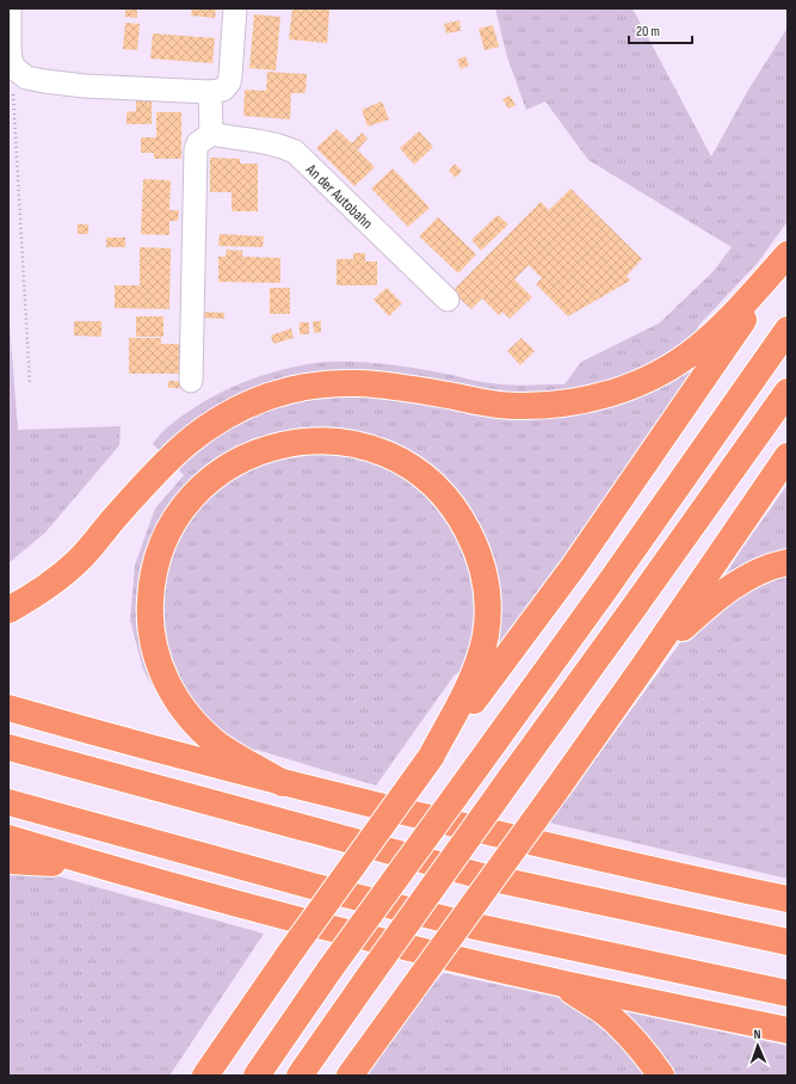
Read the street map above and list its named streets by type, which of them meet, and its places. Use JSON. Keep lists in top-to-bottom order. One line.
{"streets":{"street":["An der Autobahn"]},"scale_bar":"20 m","north":"top"}
